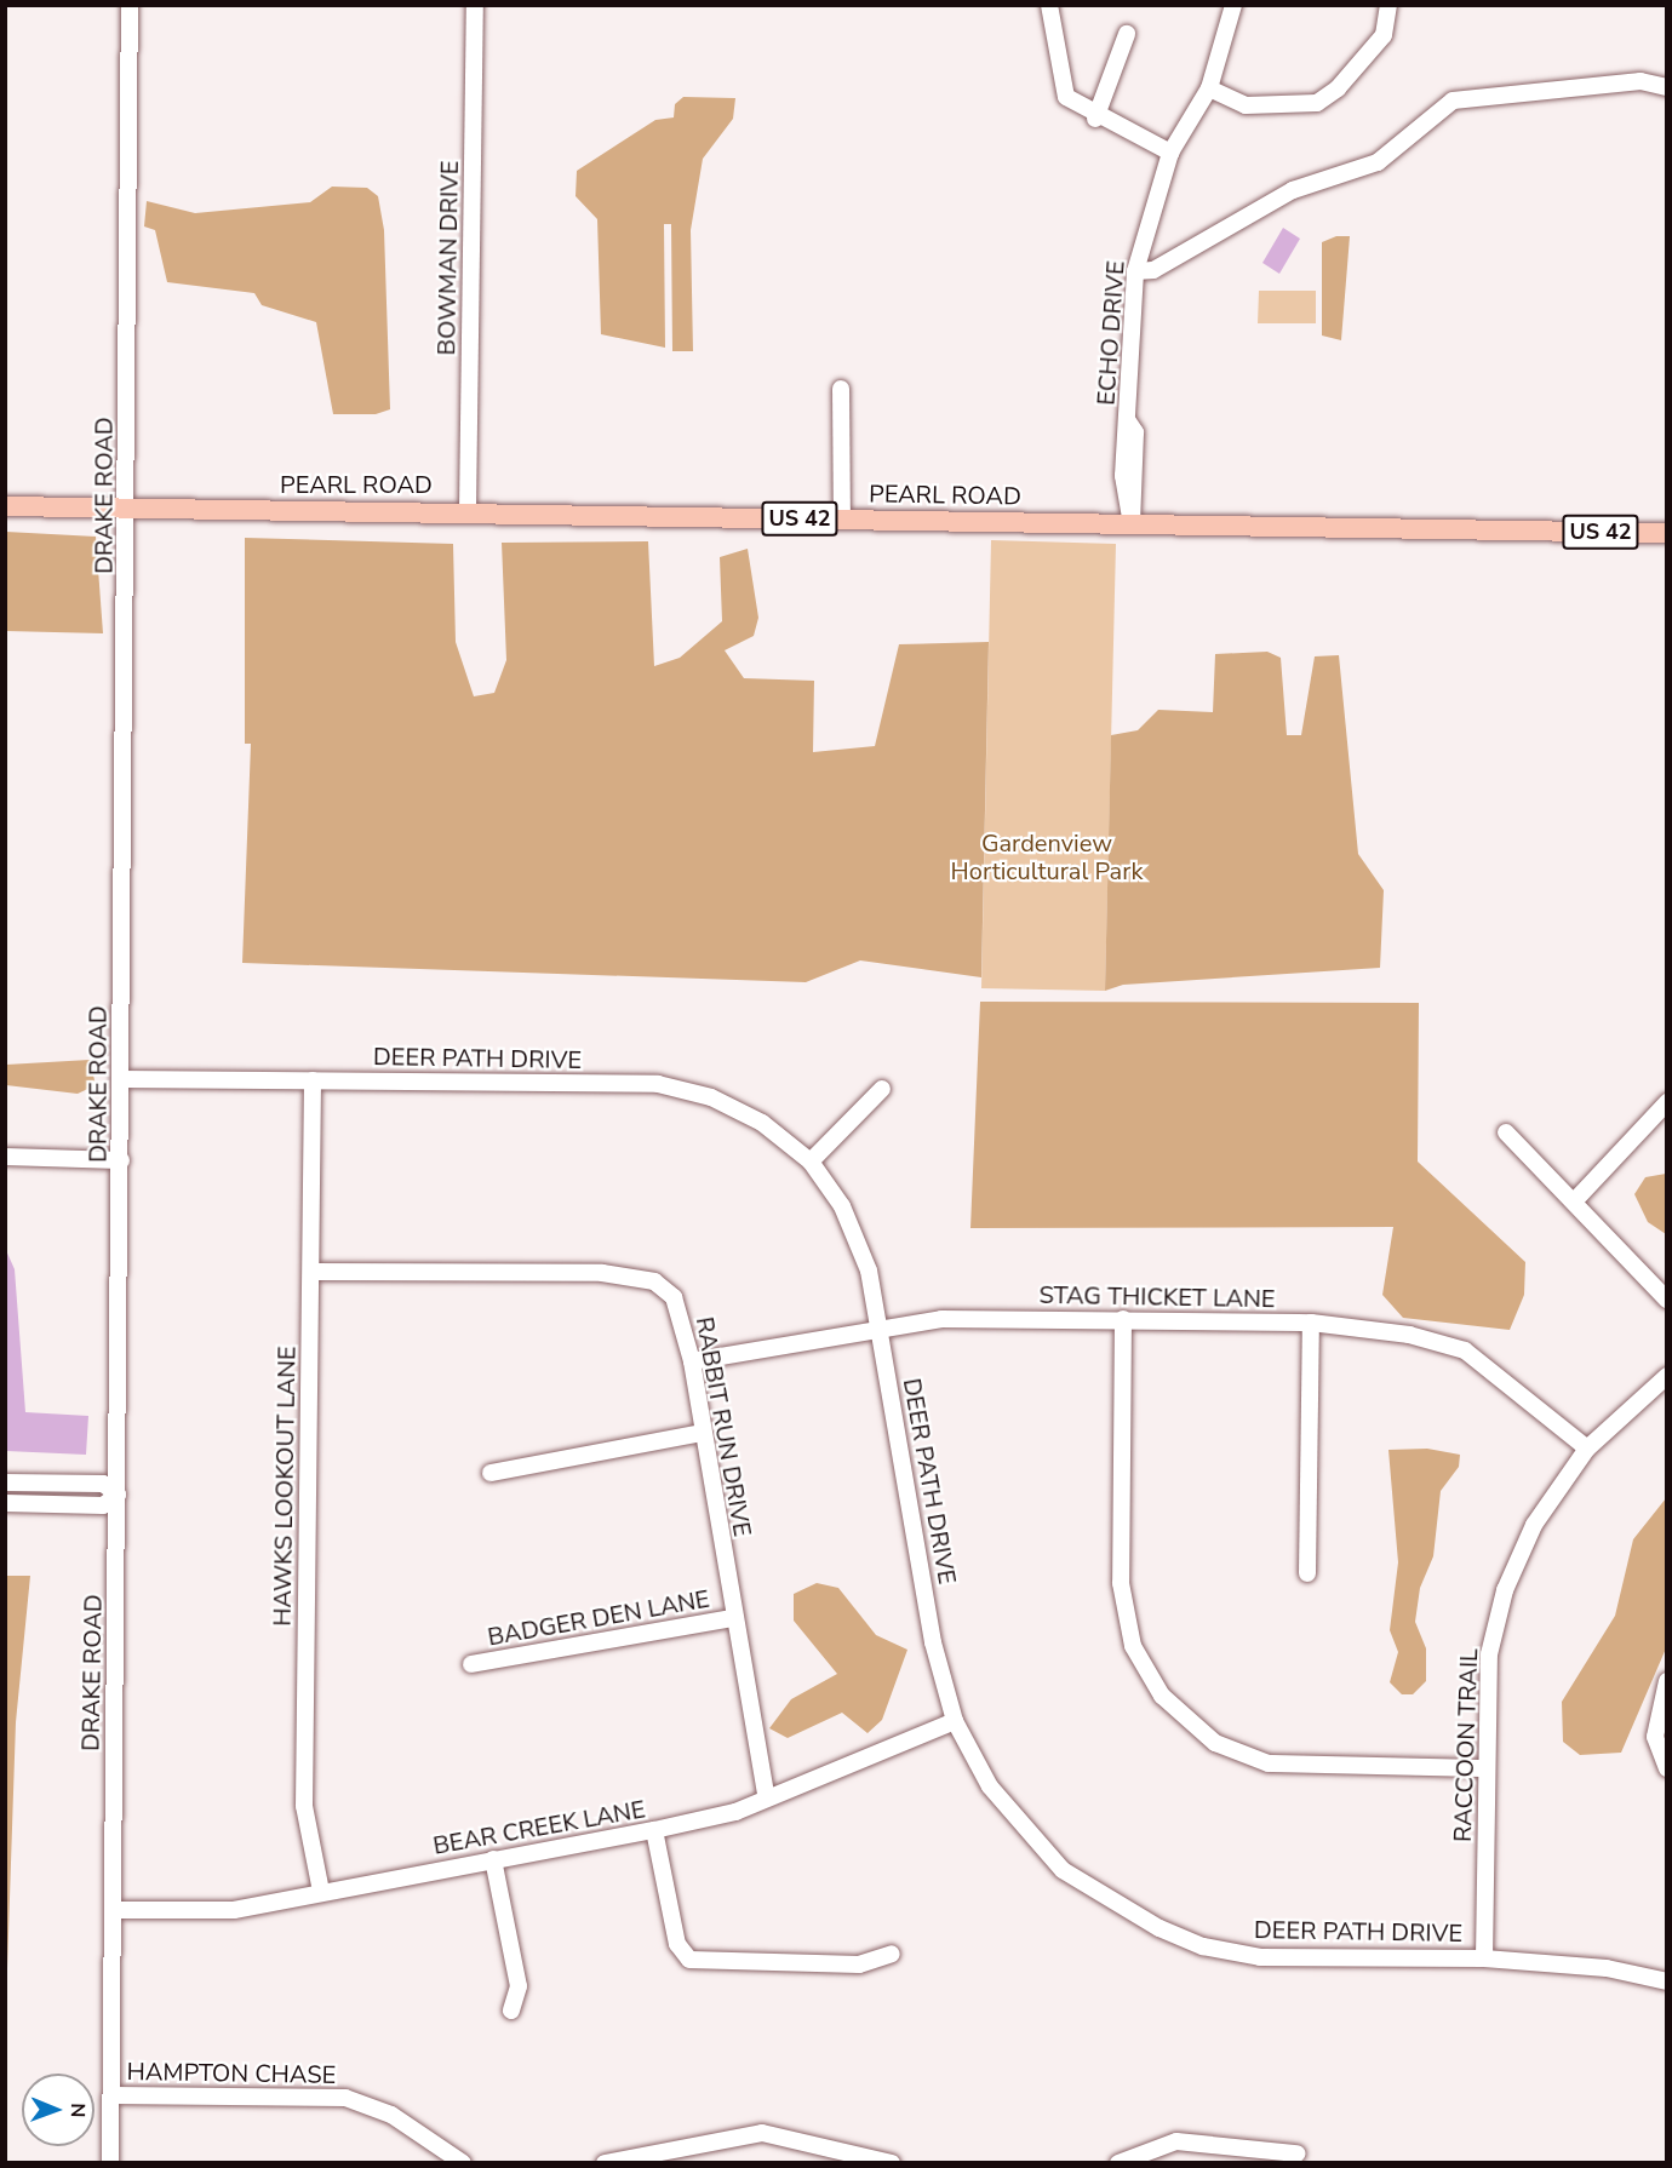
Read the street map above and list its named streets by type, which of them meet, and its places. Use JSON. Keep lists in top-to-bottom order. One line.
{"streets":{"main road":["PEARL ROAD","US 42"],"street":["BOWMAN DRIVE","ECHO DRIVE","DRAKE ROAD","DEER PATH DRIVE","STAG THICKET LANE","RABBIT RUN DRIVE","HAWKS LOOKOUT LANE","BADGER DEN LANE","RACCOON TRAIL","BEAR CREEK LANE","HAMPTON CHASE"]},"crossings":[["BOWMAN DRIVE","PEARL ROAD"],["ECHO DRIVE","PEARL ROAD"],["PEARL ROAD","DRAKE ROAD"],["DRAKE ROAD","DEER PATH DRIVE"],["DRAKE ROAD","BEAR CREEK LANE"],["DRAKE ROAD","HAMPTON CHASE"],["DEER PATH DRIVE","STAG THICKET LANE"],["DEER PATH DRIVE","HAWKS LOOKOUT LANE"],["DEER PATH DRIVE","RACCOON TRAIL"],["DEER PATH DRIVE","BEAR CREEK LANE"],["STAG THICKET LANE","RABBIT RUN DRIVE"],["STAG THICKET LANE","RACCOON TRAIL"],["RABBIT RUN DRIVE","HAWKS LOOKOUT LANE"],["RABBIT RUN DRIVE","BADGER DEN LANE"],["RABBIT RUN DRIVE","BEAR CREEK LANE"],["HAWKS LOOKOUT LANE","BEAR CREEK LANE"]],"parks":["Gardenview Horticultural Park"],"north":"right"}
